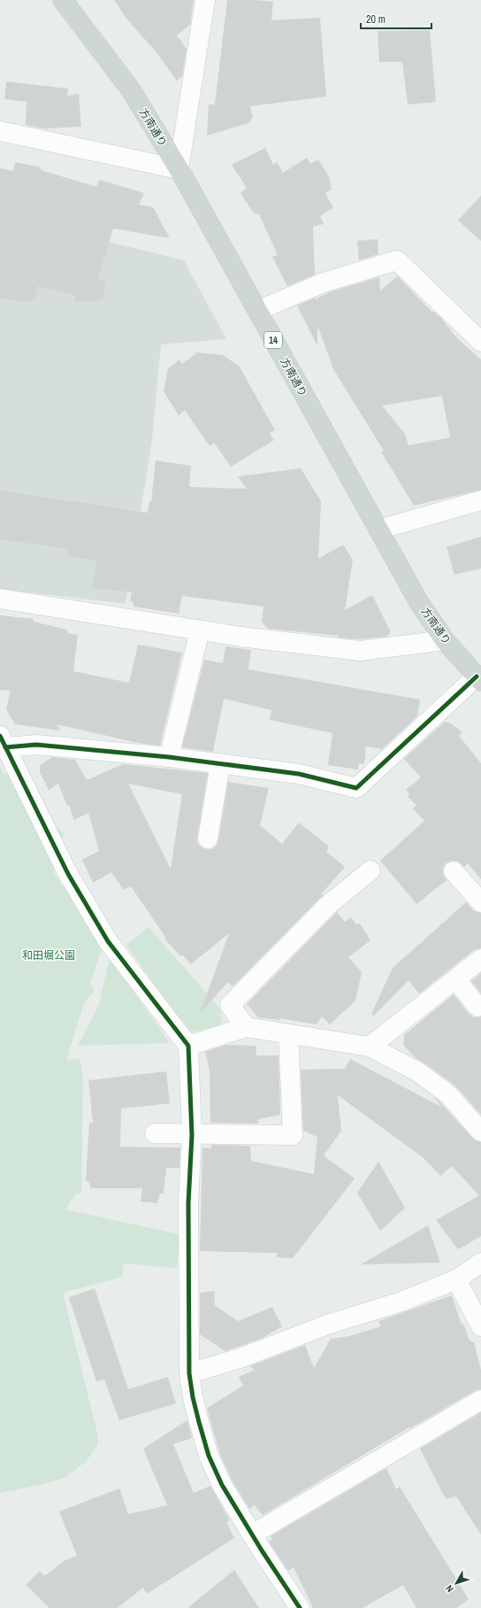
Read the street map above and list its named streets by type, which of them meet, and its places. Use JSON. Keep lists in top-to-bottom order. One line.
{"streets":{"main road":["方南通り","14"]},"parks":["和田堀公園"],"scale_bar":"20 m","north":"bottom left"}
